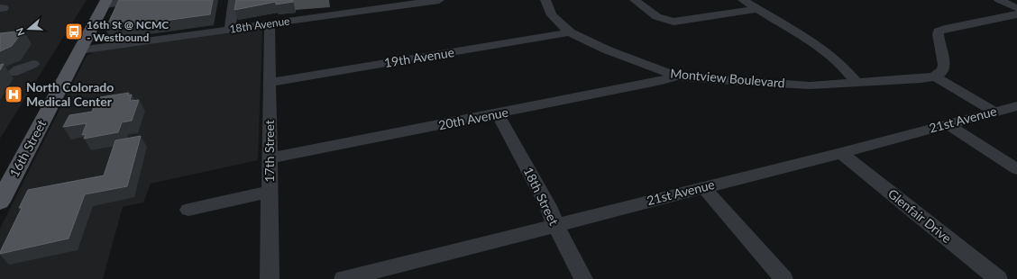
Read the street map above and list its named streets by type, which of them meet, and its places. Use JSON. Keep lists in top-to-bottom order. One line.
{"streets":{"main road":["16th Street"],"street":["18th Avenue","19th Avenue","Montview Boulevard","20th Avenue","21st Avenue","17th Street","18th Street","Glenfair Drive"]},"crossings":[["18th Avenue","16th Street"],["18th Avenue","17th Street"],["19th Avenue","Montview Boulevard"],["19th Avenue","17th Street"],["Montview Boulevard","20th Avenue"],["20th Avenue","17th Street"],["20th Avenue","18th Street"],["21st Avenue","18th Street"],["21st Avenue","Glenfair Drive"]],"places":{"bus stop":["16th St @ NCMC - Westbound"],"hospital":["North Colorado Medical Center"]},"north":"left"}
